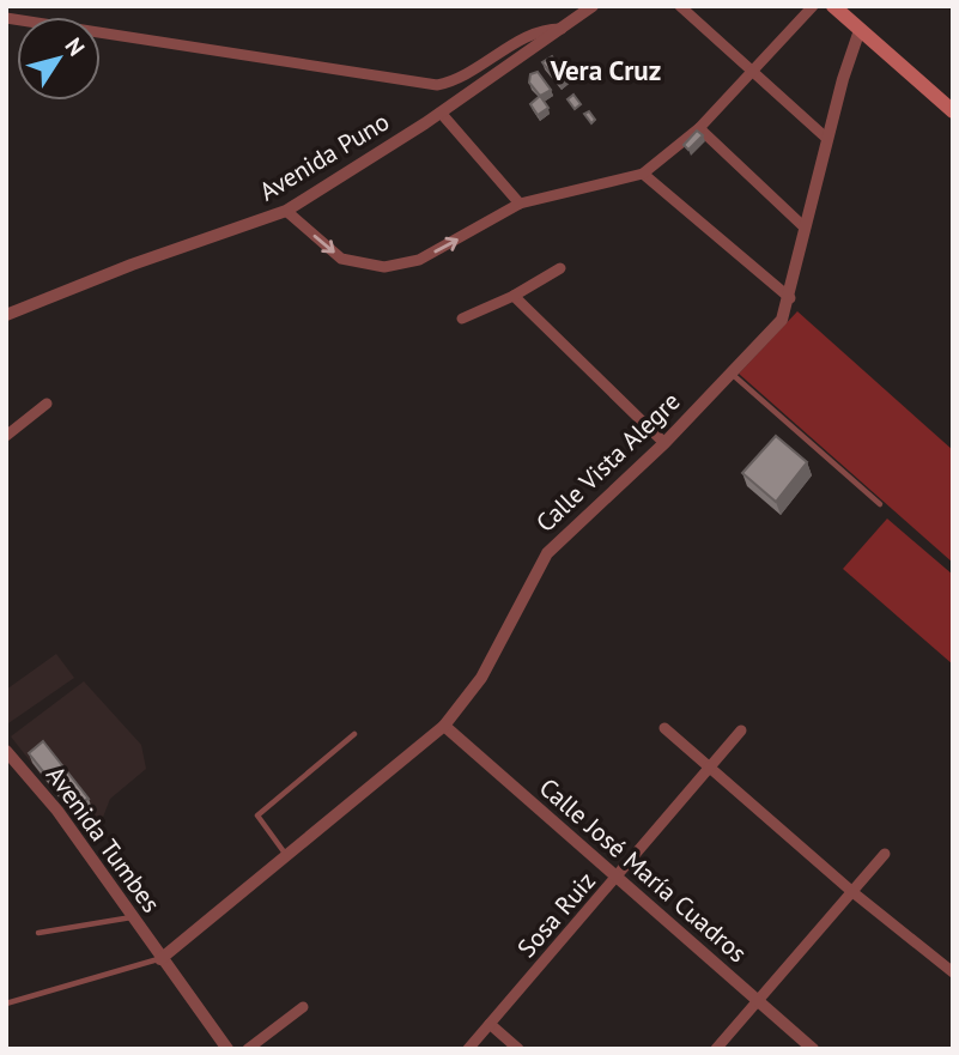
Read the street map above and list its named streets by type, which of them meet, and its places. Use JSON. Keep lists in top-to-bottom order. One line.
{"streets":{"street":["Avenida Puno","Calle Vista Alegre","Avenida Tumbes","Calle José María Cuadros","Sosa Ruiz"]},"crossings":[["Calle Vista Alegre","Avenida Tumbes"],["Calle Vista Alegre","Calle José María Cuadros"],["Calle José María Cuadros","Sosa Ruiz"]],"districts":["Vera Cruz"],"north":"top right"}
